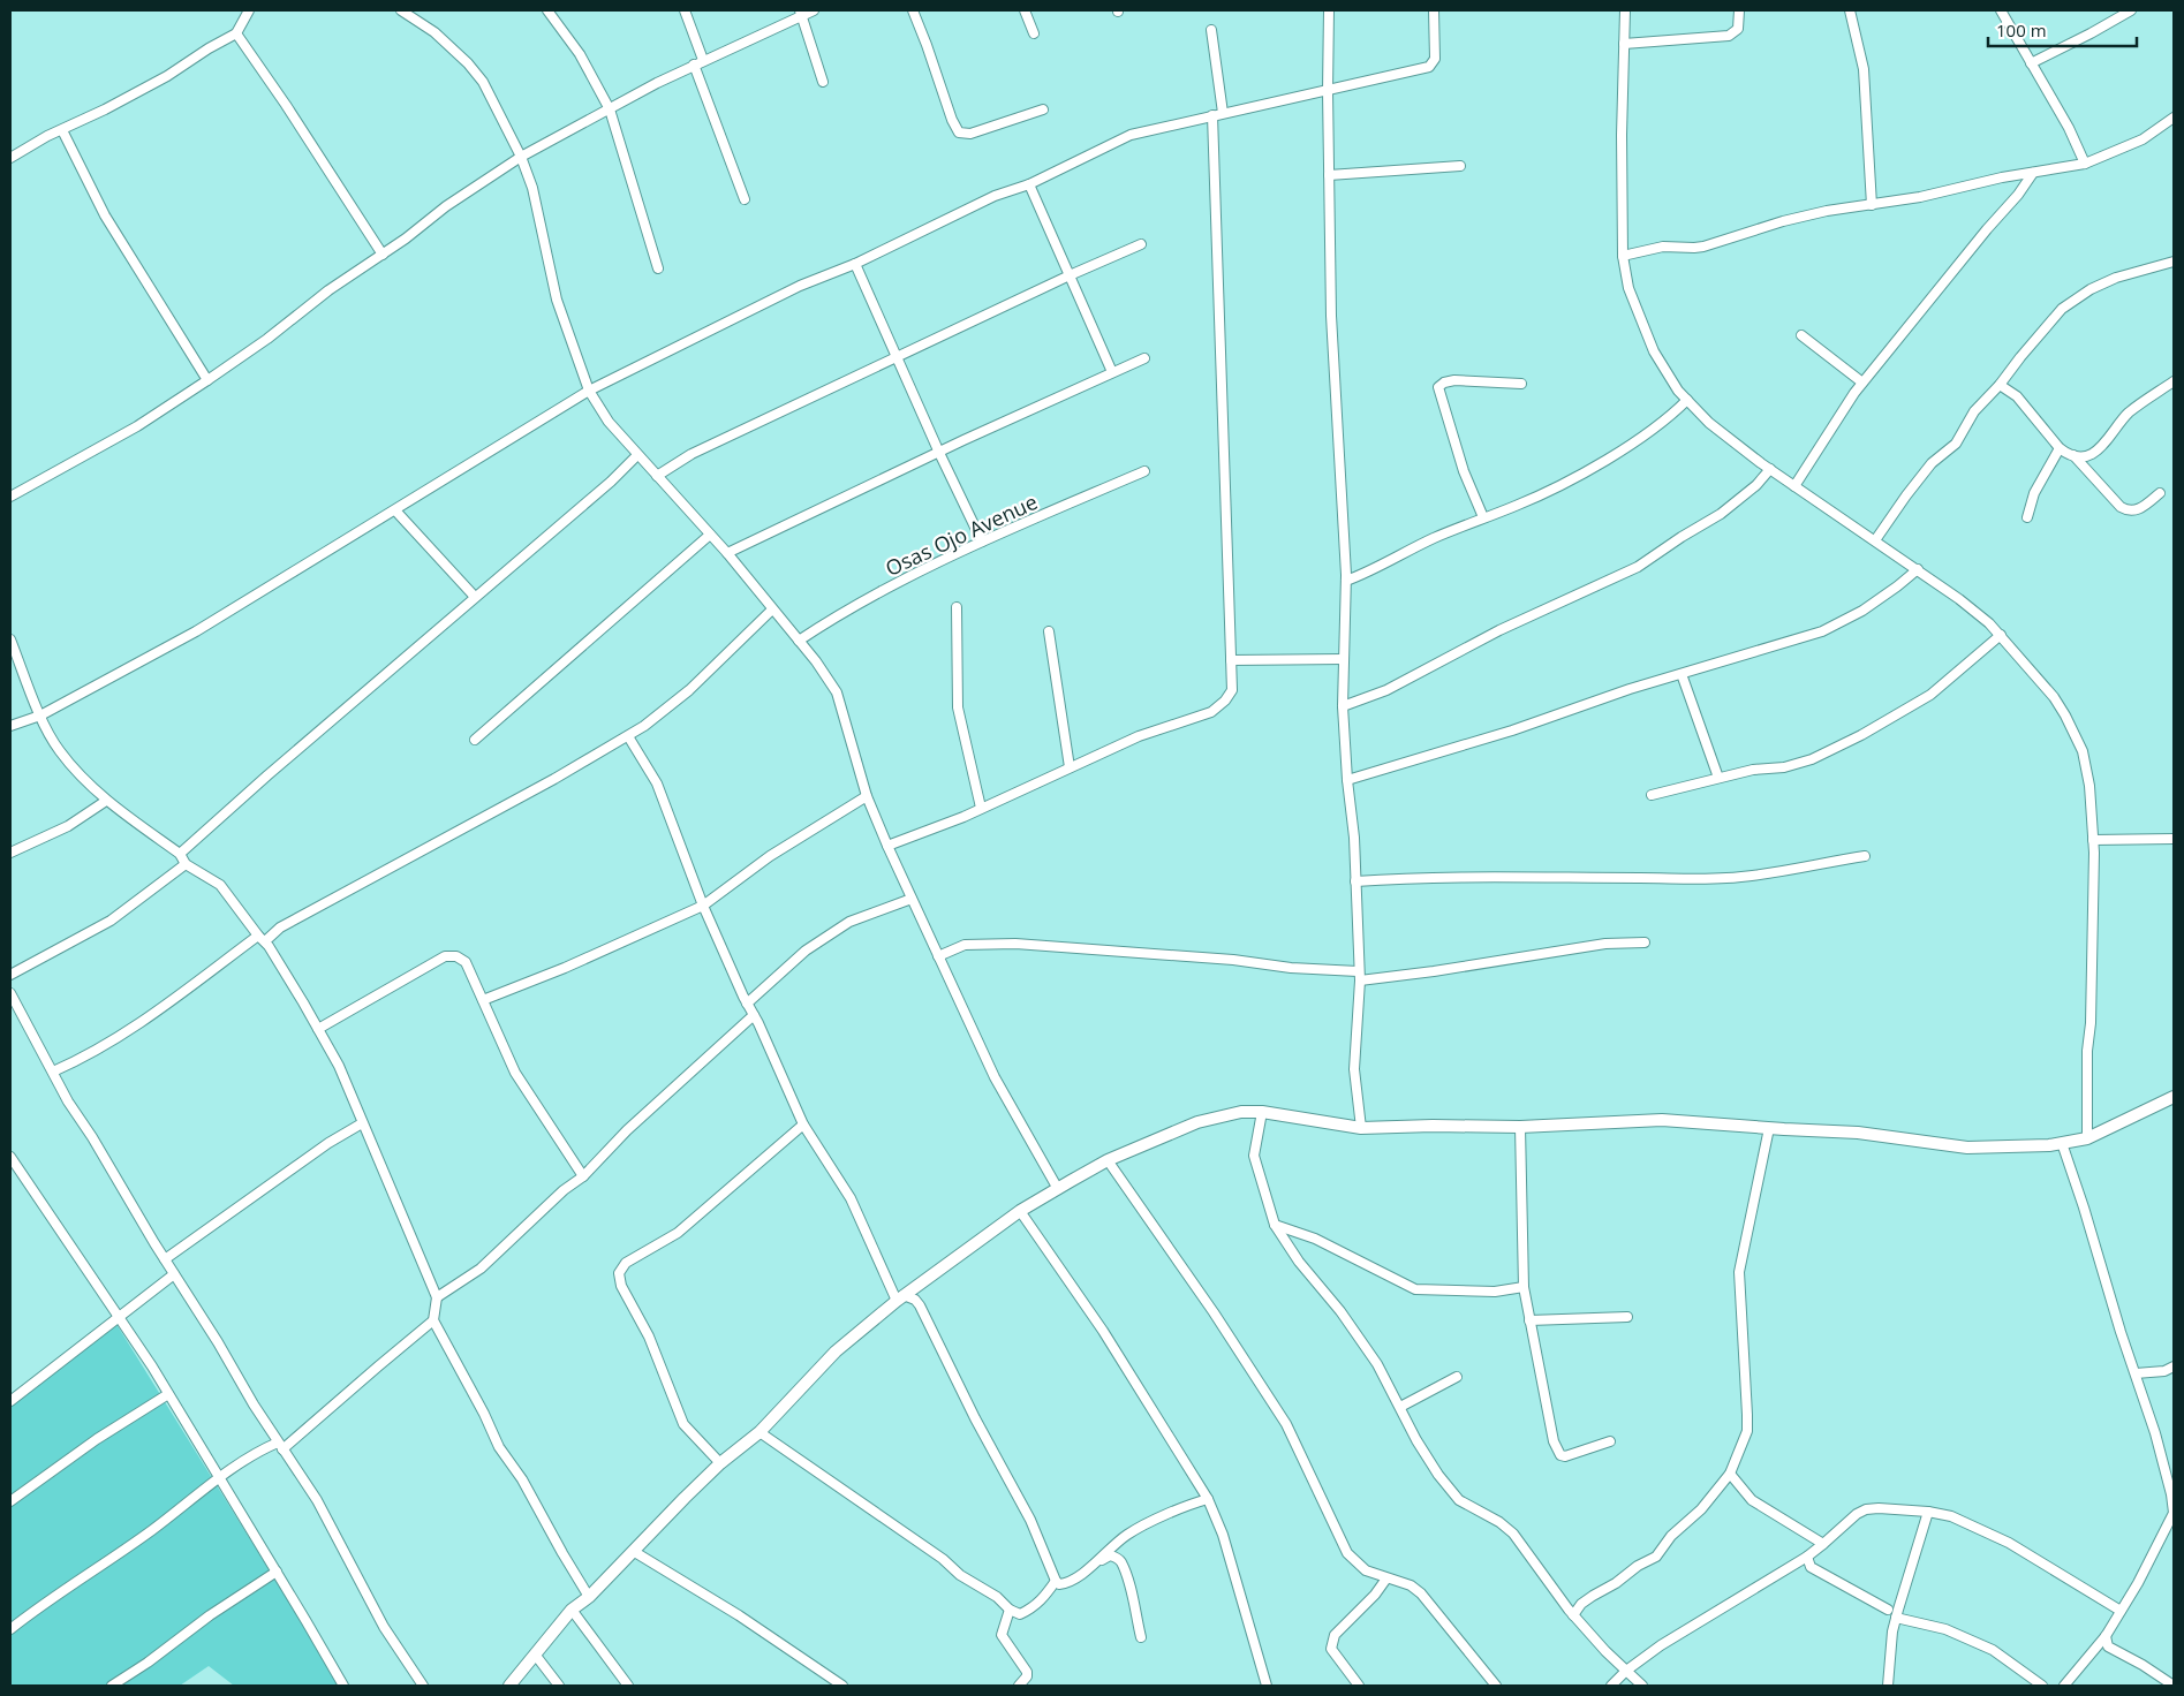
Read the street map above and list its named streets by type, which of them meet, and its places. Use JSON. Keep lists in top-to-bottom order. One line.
{"streets":{"street":["Osas Ojo Avenue"]},"scale_bar":"100 m"}
